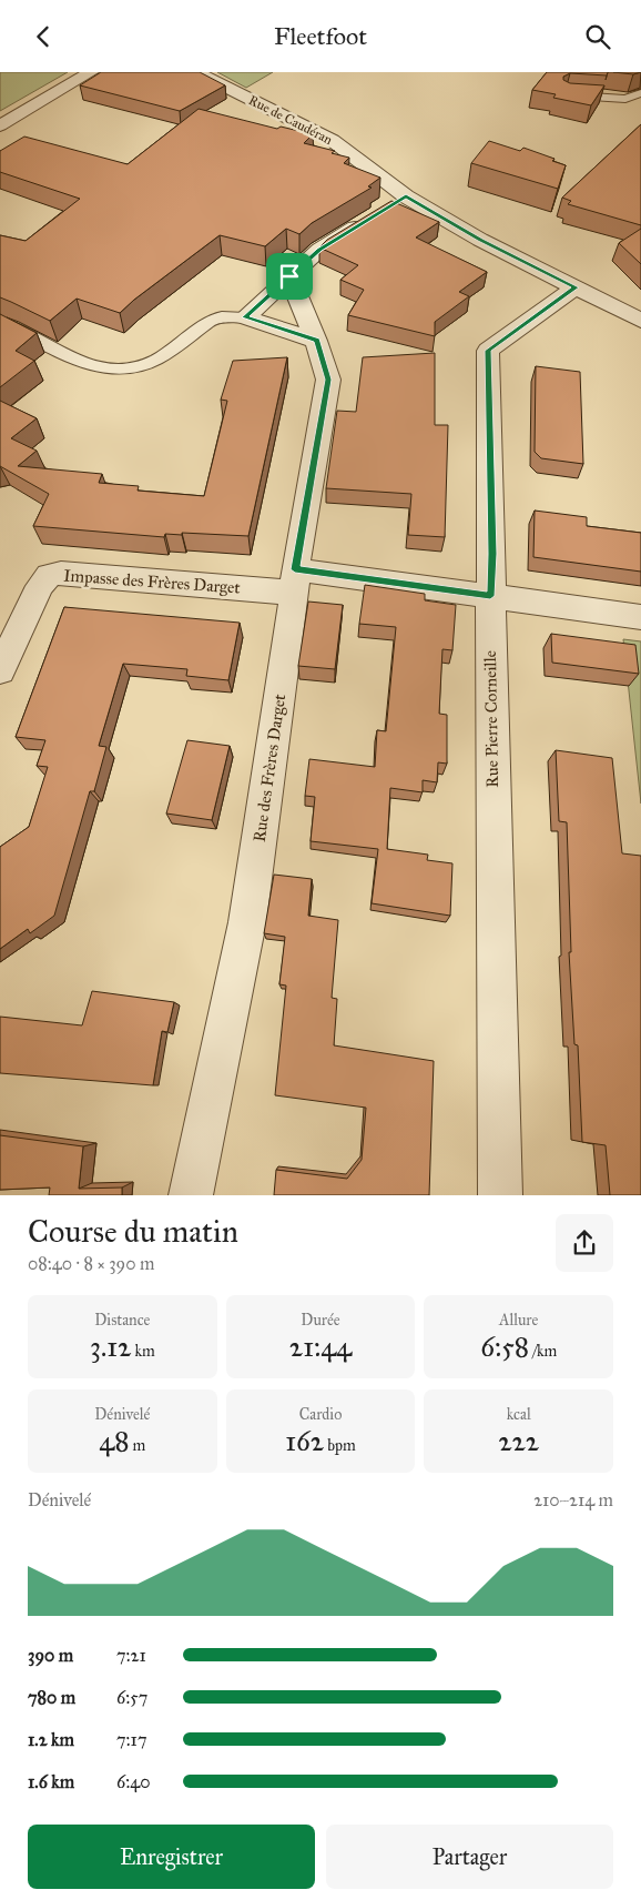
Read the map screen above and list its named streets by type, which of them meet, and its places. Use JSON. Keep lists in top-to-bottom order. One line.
{"streets":{"street":["Rue de Caudéran","Impasse des Frères Darget","Rue Pierre Corneille","Rue des Frères Darget"]},"crossings":[["Rue de Caudéran","Rue Pierre Corneille"],["Impasse des Frères Darget","Rue des Frères Darget"]],"page":{"header":"Fleetfoot","heading":["Course du matin","08:40 · 8 × 390 m"],"stats":[["Distance","3.12 km"],["Durée","21:44"],["Allure","6:58 /km"],["Dénivelé","48 m"],["Cardio","162 bpm"],["kcal","222"]],"chart":["Dénivelé","210–214 m"],"list":[{"name":"390 m","note":"7:21"},{"name":"780 m","note":"6:57"},{"name":"1.2 km","note":"7:17"},{"name":"1.6 km","note":"6:40"}],"buttons":["Enregistrer","Partager"]}}
